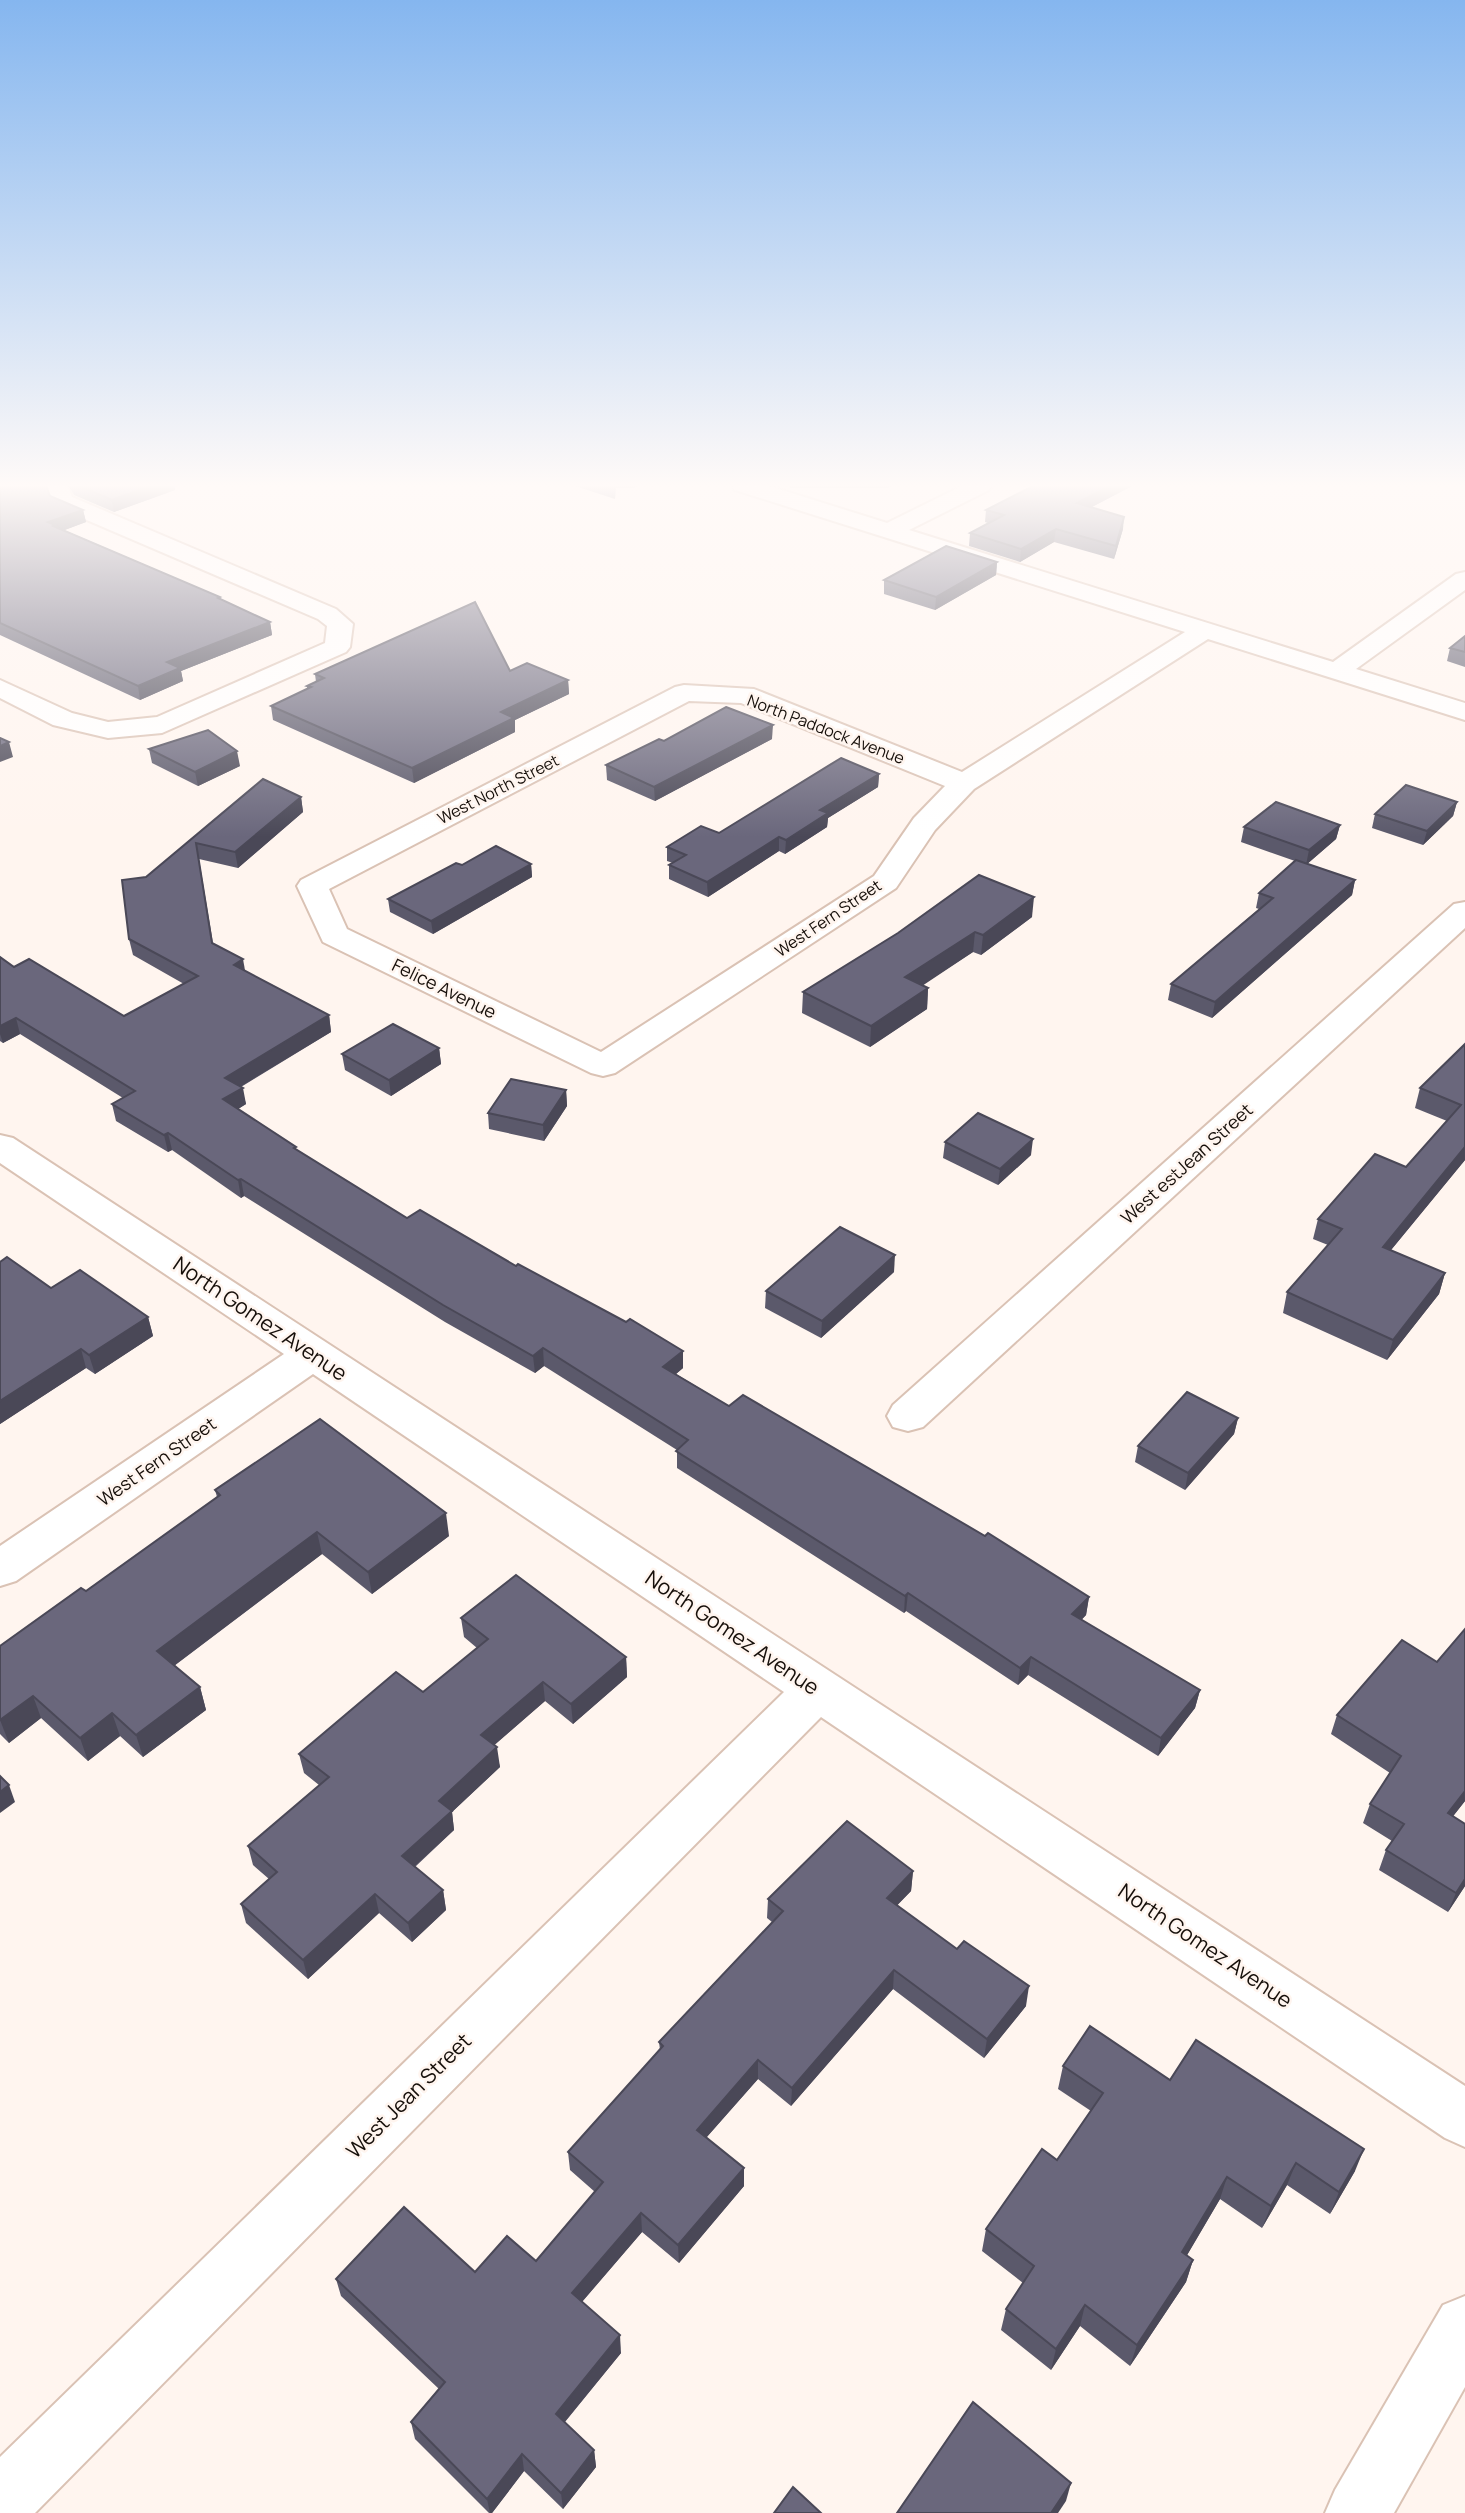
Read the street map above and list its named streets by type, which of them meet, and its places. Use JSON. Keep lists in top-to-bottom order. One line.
{"streets":{"street":["North Paddock Avenue","West North Street","West Fern Street","Felice Avenue","West estJean Street","North Gomez Avenue","West Jean Street"]},"crossings":[["North Paddock Avenue","West North Street"],["North Paddock Avenue","West Fern Street"],["West North Street","Felice Avenue"],["West Fern Street","Felice Avenue"],["West Fern Street","North Gomez Avenue"],["North Gomez Avenue","West Jean Street"]]}
